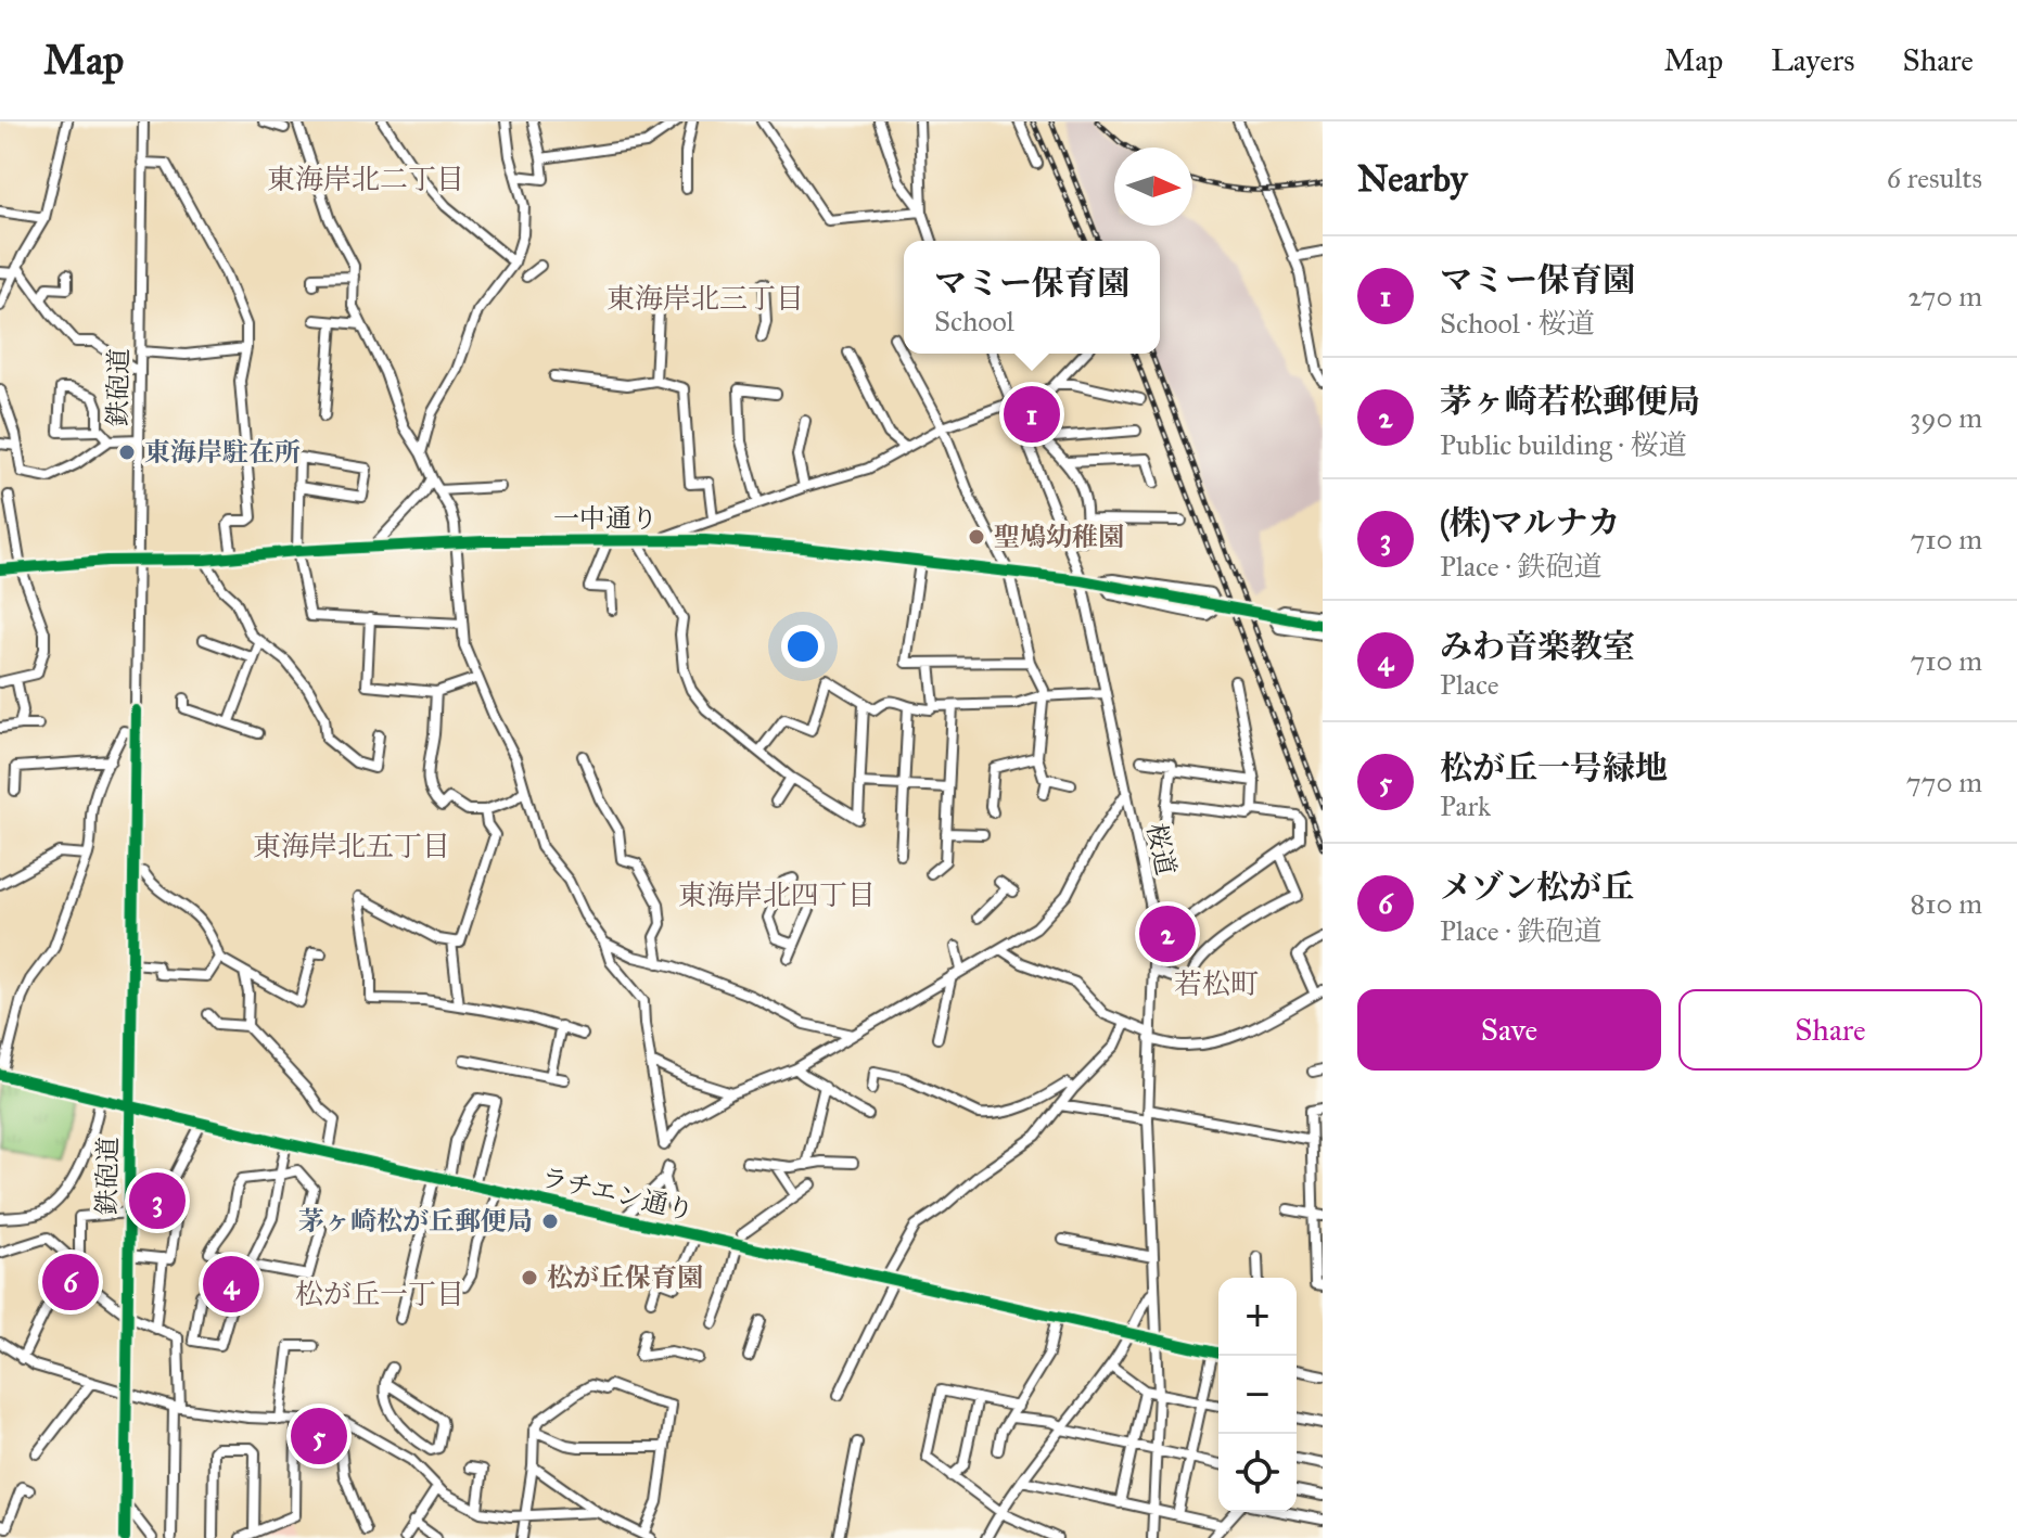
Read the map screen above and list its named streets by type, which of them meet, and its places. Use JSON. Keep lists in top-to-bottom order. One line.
{"streets":{"street":["鉄砲道","一中通り","桜道","ラチエン通り"]},"crossings":[["鉄砲道","一中通り"],["鉄砲道","ラチエン通り"],["一中通り","桜道"],["桜道","ラチエン通り"]],"districts":["東海岸北二丁目","東海岸北三丁目","東海岸北五丁目","東海岸北四丁目","若松町","松が丘一丁目"],"places":["東海岸駐在所","聖鳩幼稚園","茅ヶ崎松が丘郵便局","松が丘保育園"],"north":"right","page":{"header":"Map","nav":["Map","Layers","Share"],"heading":["Nearby","6 results"],"list":[{"mark":"1","name":"マミー保育園","note":"School · 桜道","value":"270 m"},{"mark":"2","name":"茅ヶ崎若松郵便局","note":"Public building · 桜道","value":"390 m"},{"mark":"3","name":"(株)マルナカ","note":"Place · 鉄砲道","value":"710 m"},{"mark":"4","name":"みわ音楽教室","note":"Place","value":"710 m"},{"mark":"5","name":"松が丘一号緑地","note":"Park","value":"770 m"},{"mark":"6","name":"メゾン松が丘","note":"Place · 鉄砲道","value":"810 m"}],"popup":["マミー保育園","School"],"pins":["1","2","3","6","4","5"],"buttons":["Save","Share"],"map_buttons":["+","−"]}}
